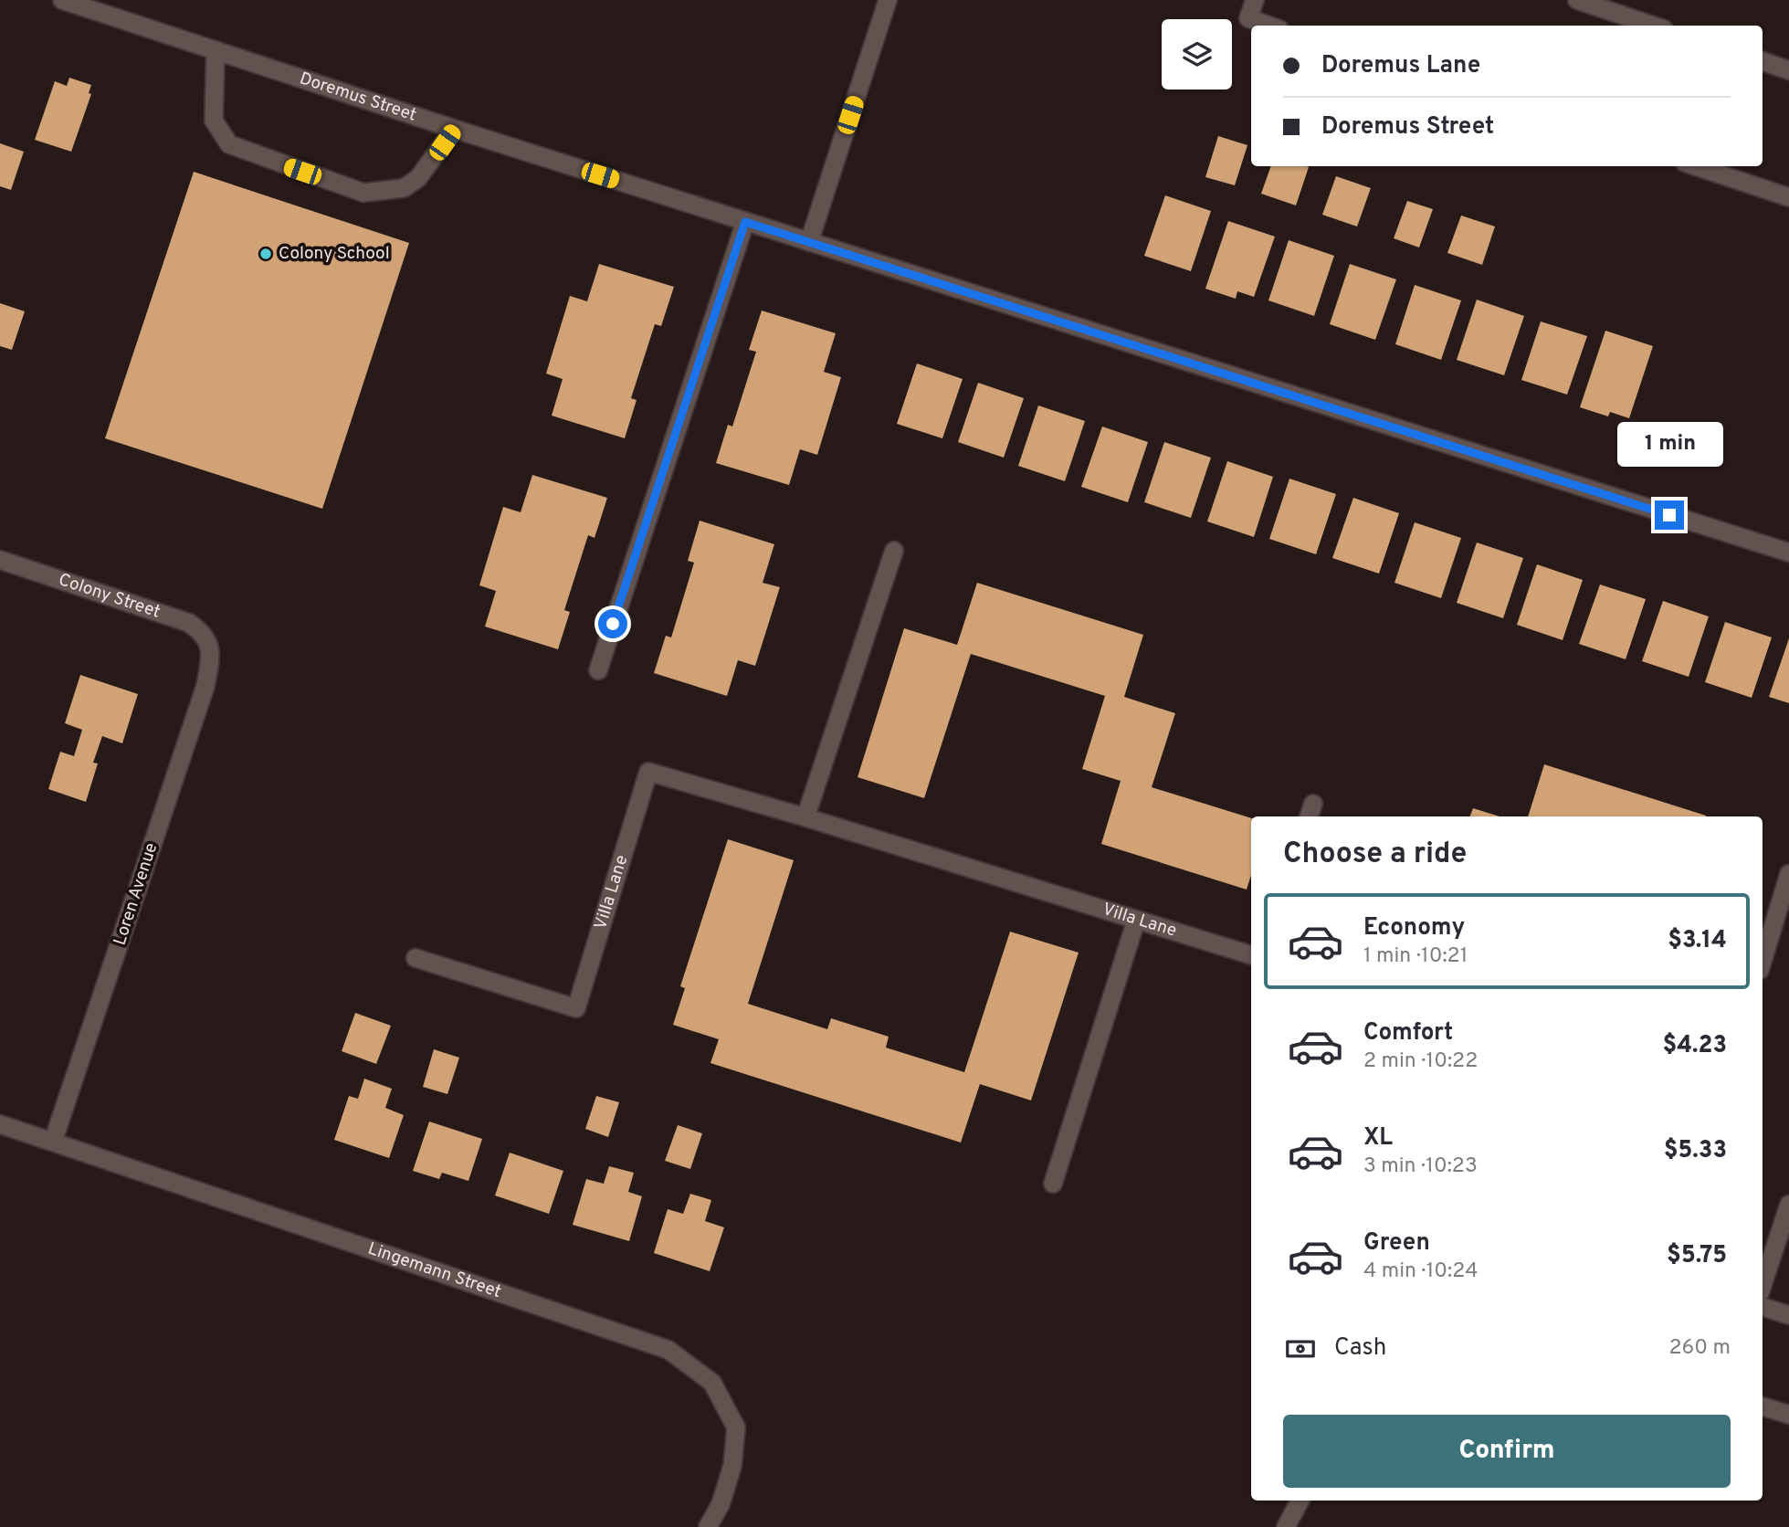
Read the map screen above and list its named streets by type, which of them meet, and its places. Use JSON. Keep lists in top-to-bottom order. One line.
{"streets":{"street":["Doremus Street","Colony Street","Villa Lane","Loren Avenue","Lingemann Street"]},"crossings":[["Colony Street","Loren Avenue"],["Loren Avenue","Lingemann Street"]],"places":["Colony School"],"page":{"banner":["Doremus Lane","Doremus Street"],"bubble":"1 min","heading":"Choose a ride","list":[{"name":"Economy","note":"1 min · 10:21","value":"$3.14"},{"name":"Comfort","note":"2 min · 10:22","value":"$4.23"},{"name":"XL","note":"3 min · 10:23","value":"$5.33"},{"name":"Green","note":"4 min · 10:24","value":"$5.75"}],"pay":["Cash","260 m"],"buttons":"Confirm"}}
